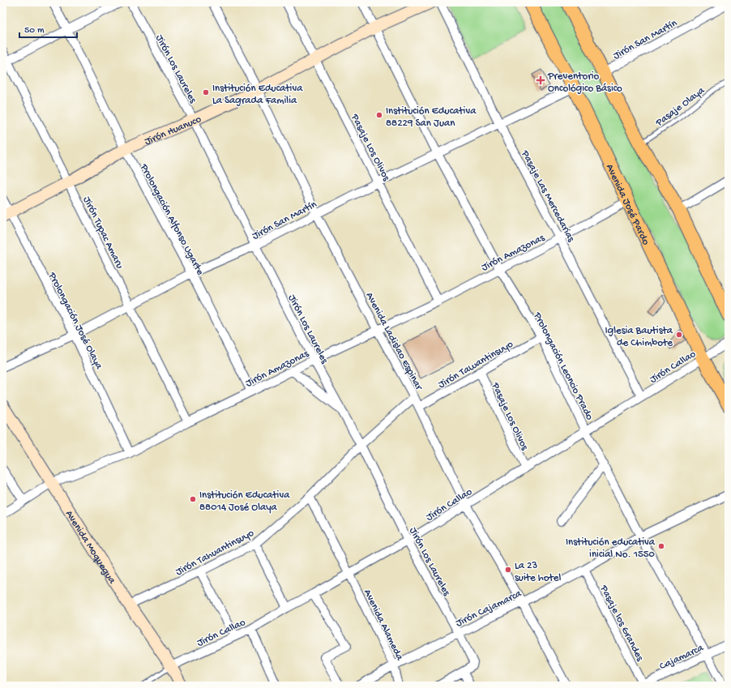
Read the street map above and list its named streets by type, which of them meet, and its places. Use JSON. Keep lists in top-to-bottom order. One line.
{"streets":{"main road":["Jirón Huanuco","Avenida José Pardo","Avenida Moquegua"],"street":["Jirón San Martín","Jirón Los Laureles","Pasaje Los Olivos","Pasaje Las Mercedarias","Prolongación Alfonso Ugarte","Jirón Tupac Amaru","Jirón Amazonas","Prolongación José Olaya","Avenida Ladislao Espinar","Jirón Tawantinsuyo","Prolongación Leoncio Prado","Jirón Callao","Jirón Tahuantinsuyo","Jirón Cajamarca","Pasaje los Grandes","Avenida Alameda","Cajamarca"],"lane":["Pasaje Olaya"]},"crossings":[["Jirón San Martín","Jirón Los Laureles"],["Jirón San Martín","Pasaje Los Olivos"],["Jirón San Martín","Pasaje Las Mercedarias"],["Jirón San Martín","Avenida José Pardo"],["Jirón San Martín","Prolongación Alfonso Ugarte"],["Jirón San Martín","Jirón Tupac Amaru"],["Jirón San Martín","Prolongación José Olaya"],["Jirón San Martín","Avenida Ladislao Espinar"],["Jirón San Martín","Prolongación Leoncio Prado"],["Jirón Los Laureles","Jirón Huanuco"],["Jirón Los Laureles","Jirón Amazonas"],["Jirón Los Laureles","Jirón Callao"],["Jirón Los Laureles","Jirón Tahuantinsuyo"],["Jirón Los Laureles","Jirón Cajamarca"],["Jirón Huanuco","Pasaje Los Olivos"],["Jirón Huanuco","Prolongación Alfonso Ugarte"],["Jirón Huanuco","Jirón Tupac Amaru"],["Jirón Huanuco","Prolongación José Olaya"],["Jirón Huanuco","Avenida Ladislao Espinar"],["Jirón Huanuco","Prolongación Leoncio Prado"],["Pasaje Los Olivos","Jirón Amazonas"],["Pasaje Los Olivos","Jirón Tawantinsuyo"],["Pasaje Los Olivos","Jirón Callao"],["Pasaje Las Mercedarias","Jirón Amazonas"],["Pasaje Las Mercedarias","Jirón Callao"],["Avenida José Pardo","Jirón Amazonas"],["Avenida José Pardo","Jirón Callao"],["Prolongación Alfonso Ugarte","Jirón Amazonas"],["Jirón Tupac Amaru","Jirón Amazonas"],["Jirón Amazonas","Prolongación José Olaya"],["Jirón Amazonas","Avenida Ladislao Espinar"],["Jirón Amazonas","Prolongación Leoncio Prado"],["Jirón Amazonas","Avenida Moquegua"],["Avenida Ladislao Espinar","Jirón Tawantinsuyo"],["Avenida Ladislao Espinar","Jirón Callao"],["Avenida Ladislao Espinar","Jirón Tahuantinsuyo"],["Avenida Ladislao Espinar","Jirón Cajamarca"],["Jirón Tawantinsuyo","Prolongación Leoncio Prado"],["Prolongación Leoncio Prado","Jirón Callao"],["Prolongación Leoncio Prado","Jirón Cajamarca"],["Prolongación Leoncio Prado","Cajamarca"],["Jirón Callao","Avenida Moquegua"],["Jirón Callao","Avenida Alameda"],["Avenida Moquegua","Jirón Tahuantinsuyo"],["Jirón Tahuantinsuyo","Avenida Alameda"],["Jirón Cajamarca","Pasaje los Grandes"],["Jirón Cajamarca","Avenida Alameda"],["Pasaje los Grandes","Cajamarca"]],"places":{"health":["Preventorio Oncológico Básico"],"other":["Institución Educativa La Sagrada Familia","Institución Educativa 88229 San Juan","Iglesia Bautista de Chimbote","Institución Educativa 88014 José Olaya","Institución educativa inicial No. 1550","La 23 suite hotel"]},"scale_bar":"50 m"}
